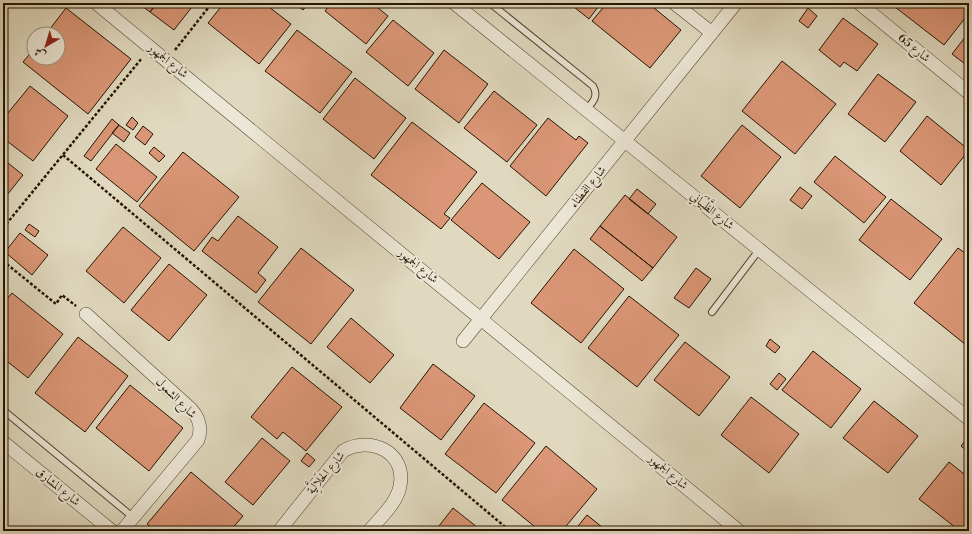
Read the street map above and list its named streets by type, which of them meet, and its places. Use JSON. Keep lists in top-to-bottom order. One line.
{"streets":{"street":["شارع 65","شارع الجمهور","شارع الفطناء","شارع الظَّبْيَاني","شارع الشمول","شارع الحَلالِيَّة","شارع المشارق"]},"crossings":[["شارع الجمهور","شارع الفطناء"],["شارع الفطناء","شارع الظَّبْيَاني"]],"north":"bottom left"}
